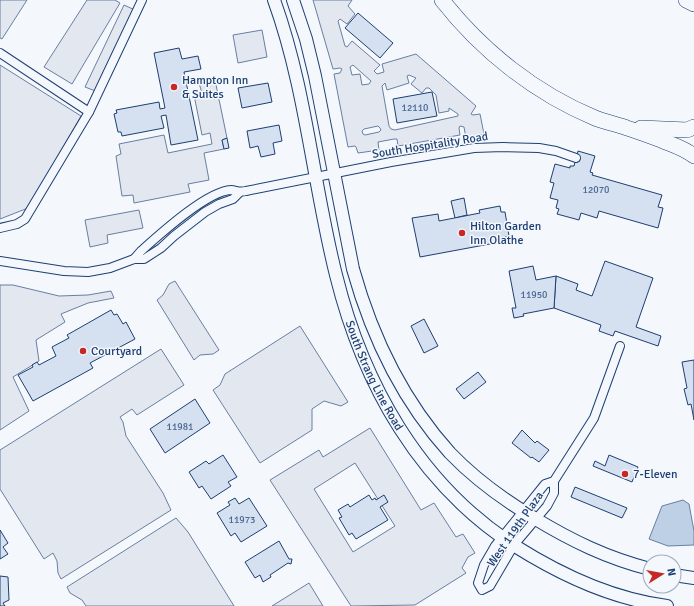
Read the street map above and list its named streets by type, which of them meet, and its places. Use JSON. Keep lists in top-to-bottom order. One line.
{"streets":{"main road":["South Strang Line Road"],"street":["South Hospitality Road","West 119th Plaza"]},"crossings":[["South Hospitality Road","South Strang Line Road"],["South Strang Line Road","West 119th Plaza"]],"places":["Hampton Inn & Suites","Hilton Garden Inn Olathe","Courtyard","7-Eleven"],"house_numbers":["12110","12070","11950","11981","11973"],"north":"right"}
